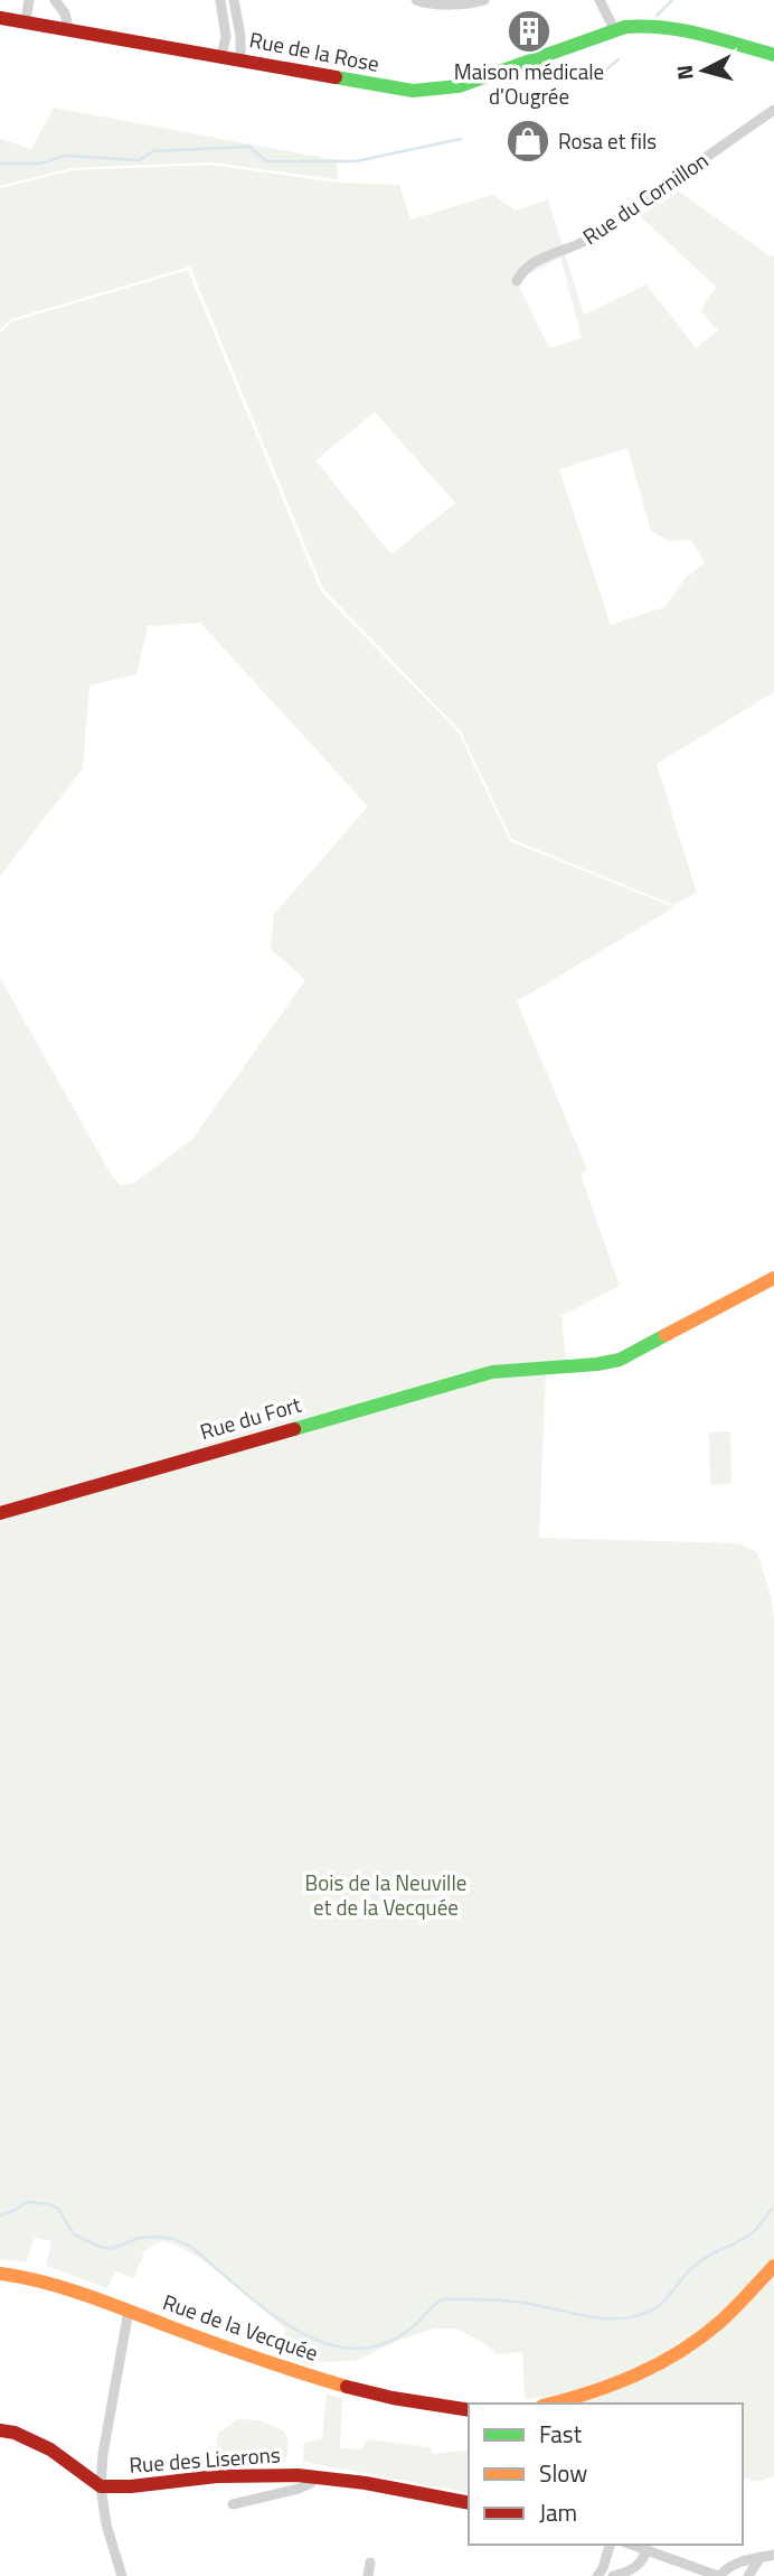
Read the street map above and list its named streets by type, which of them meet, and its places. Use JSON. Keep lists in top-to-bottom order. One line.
{"streets":{"main road":["Rue de la Rose","Rue du Fort","Rue de la Vecquée","Rue des Liserons"],"street":["Rue du Cornillon"]},"parks":["Bois de la Neuville et de la Vecquée"],"places":{"building":["Maison médicale d'Ougrée"],"shop":["Rosa et fils"]},"legend":["Fast","Slow","Jam"],"north":"left"}
